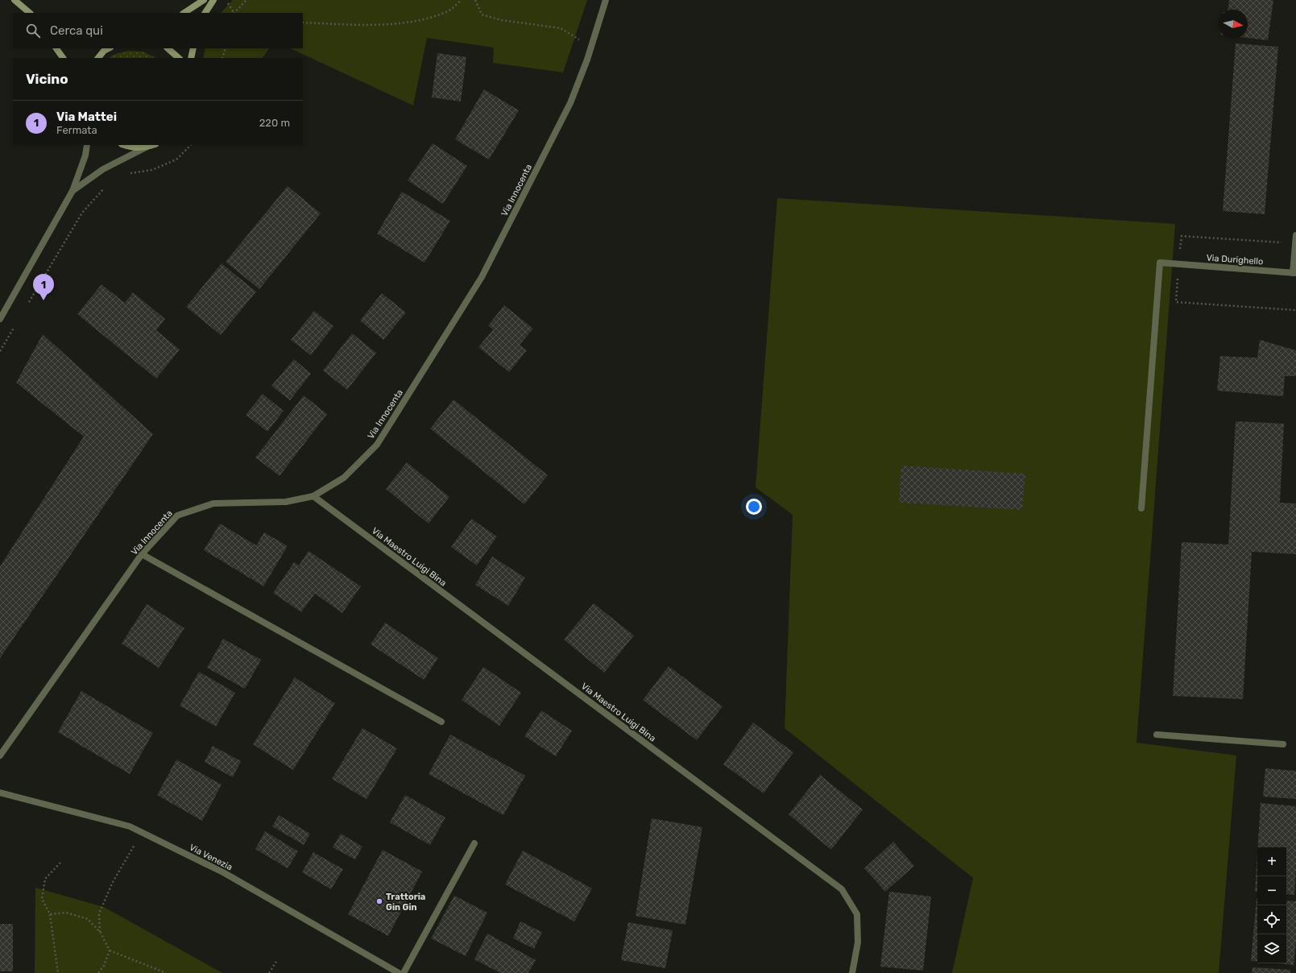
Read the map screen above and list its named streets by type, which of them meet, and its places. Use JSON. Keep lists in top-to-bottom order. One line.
{"streets":{"street":["Via Innocenta","Via Durighello","Via Maestro Luigi Bina","Via Venezia"]},"crossings":[["Via Innocenta","Via Maestro Luigi Bina"]],"places":["Trattoria Gin Gin"],"north":"right","page":{"search":"Cerca qui","heading":"Vicino","list":[{"mark":"1","name":"Via Mattei","note":"Fermata","value":"220 m"}],"pins":"1","map_buttons":["+","−"]}}
